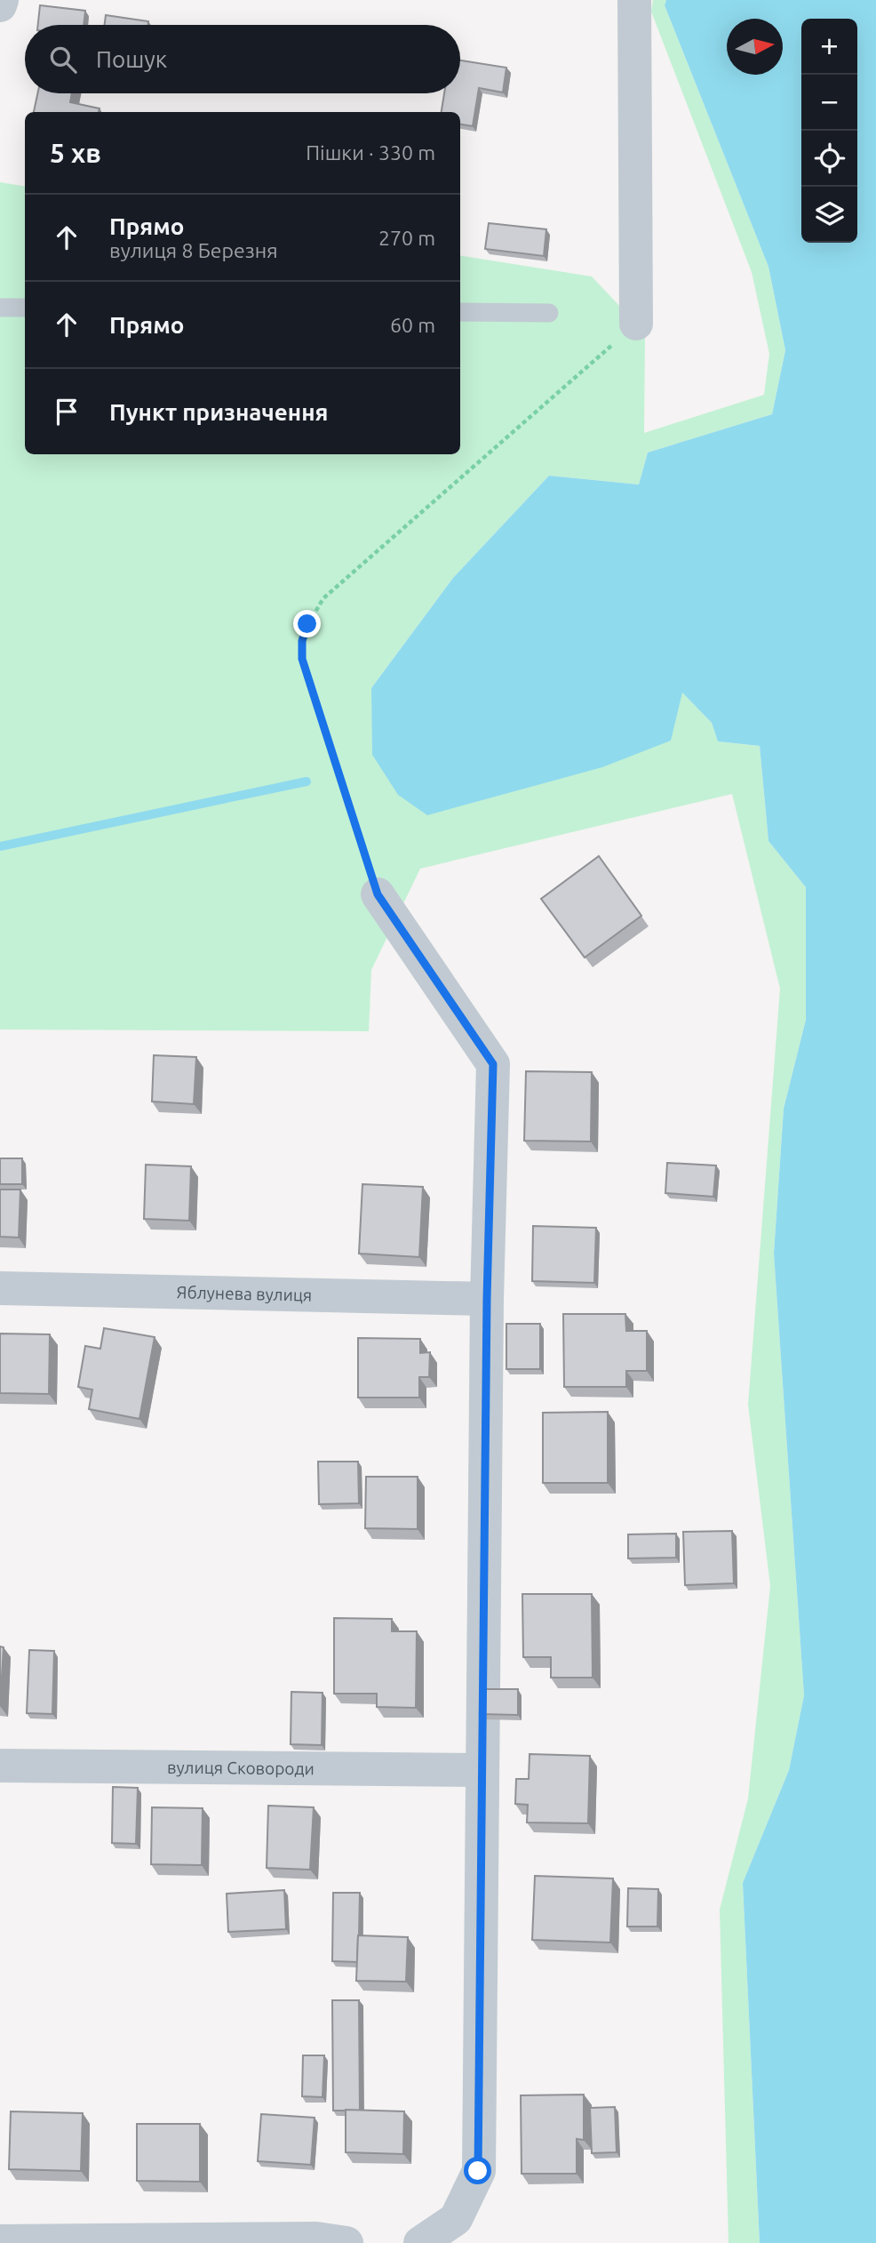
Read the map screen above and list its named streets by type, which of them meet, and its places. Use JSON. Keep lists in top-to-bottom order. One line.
{"streets":{"street":["Яблунева вулиця","вулиця Сковороди"]},"north":"right","page":{"map_buttons":["+","−"],"search":"Пошук","heading":["5 хв","Пішки · 330 m"],"list":[["Прямо","вулиця 8 Березня","270 m"],["Прямо","60 m"],"Пункт призначення"]}}
